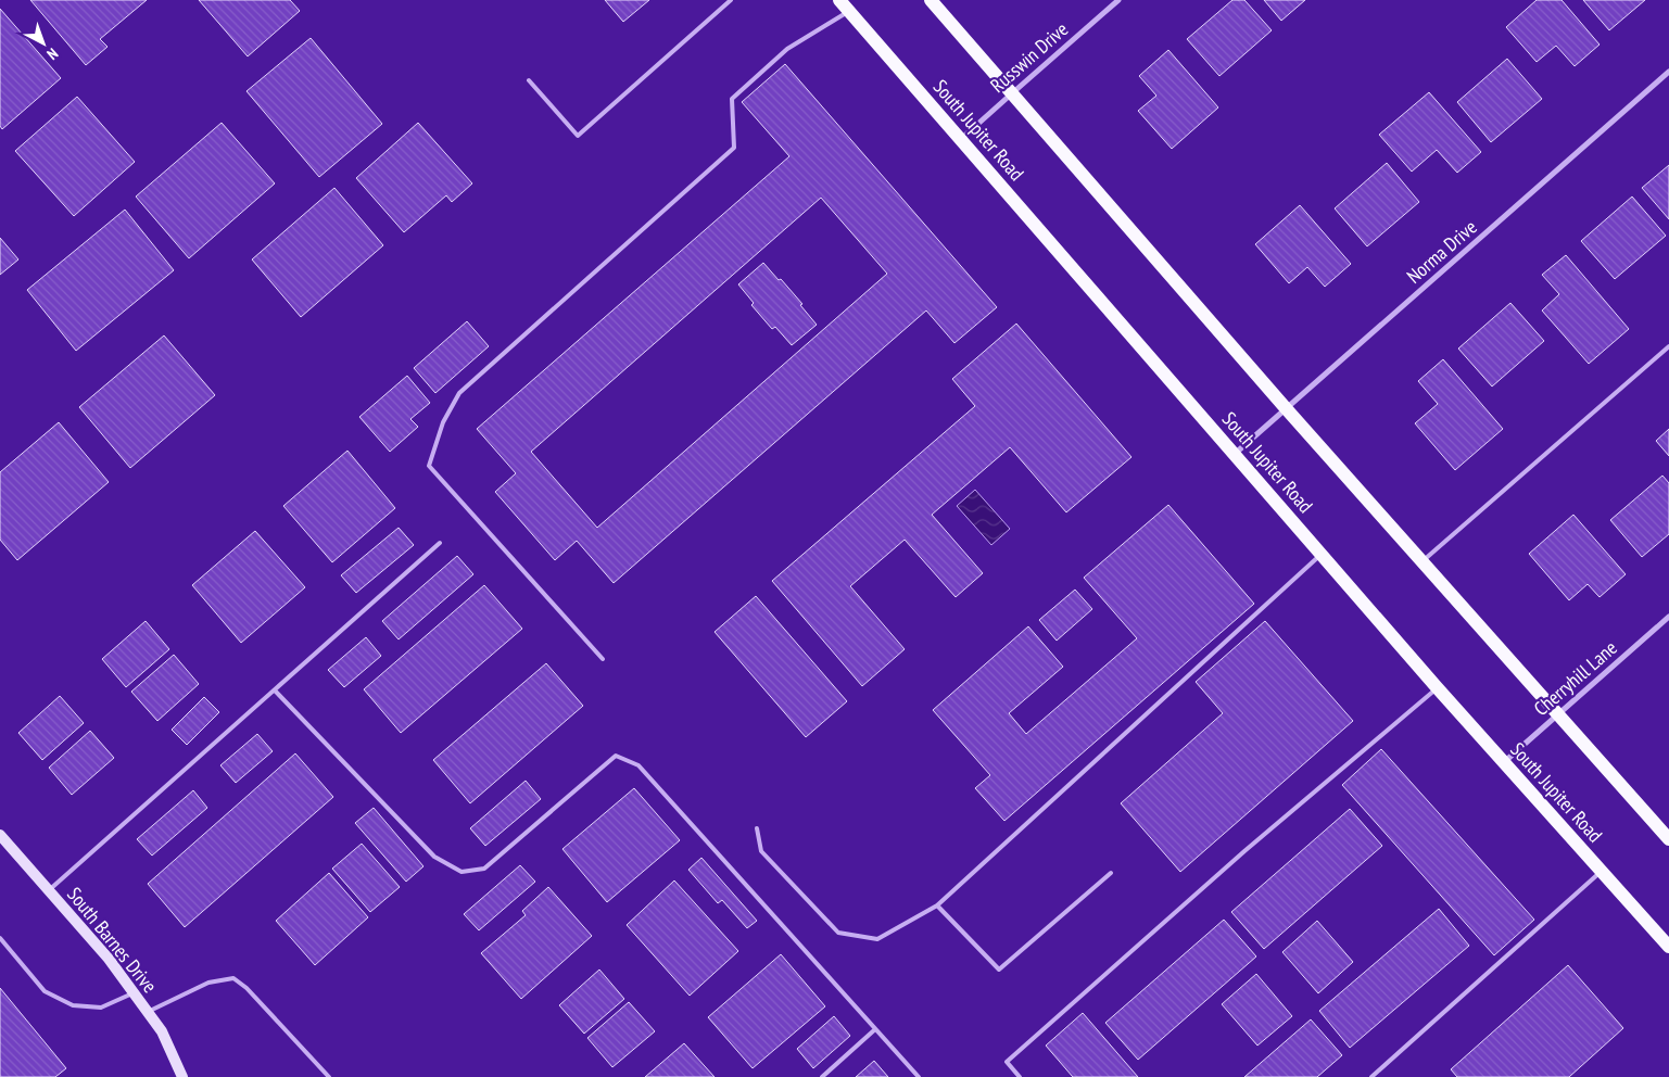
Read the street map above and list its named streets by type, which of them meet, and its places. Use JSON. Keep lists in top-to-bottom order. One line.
{"streets":{"main road":["South Jupiter Road"],"street":["Russwin Drive","Norma Drive","Cherryhill Lane","South Barnes Drive"]},"crossings":[["Russwin Drive","South Jupiter Road"],["South Jupiter Road","Norma Drive"],["South Jupiter Road","Cherryhill Lane"]],"north":"bottom right"}
